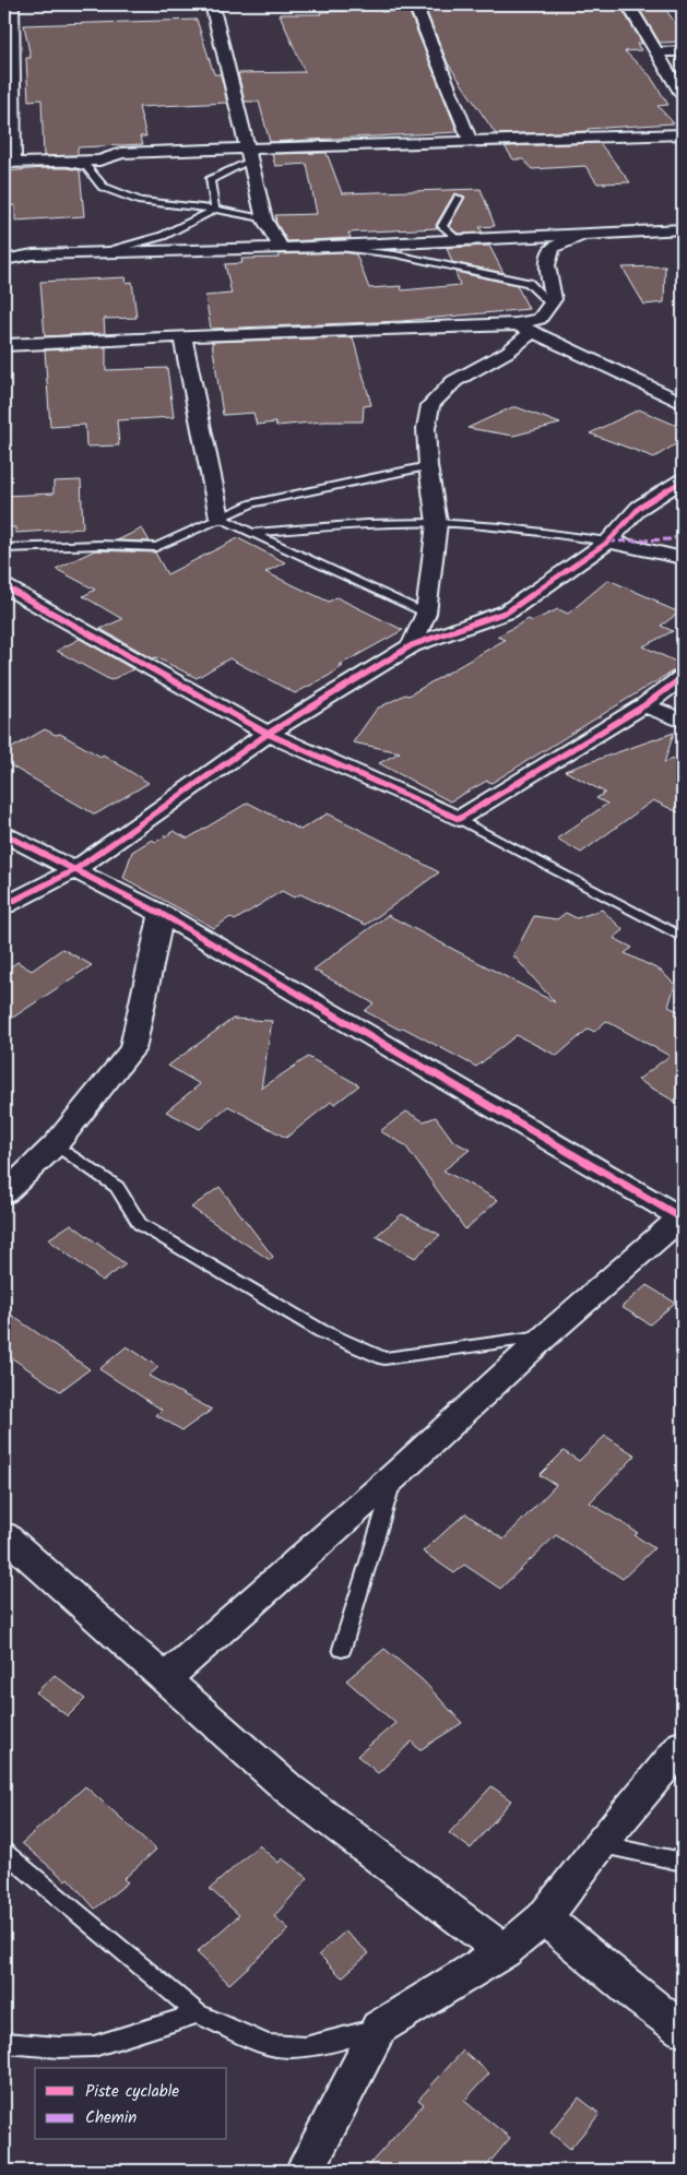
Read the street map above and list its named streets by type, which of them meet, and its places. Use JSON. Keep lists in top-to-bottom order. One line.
{"legend":["Piste cyclable","Chemin"]}
